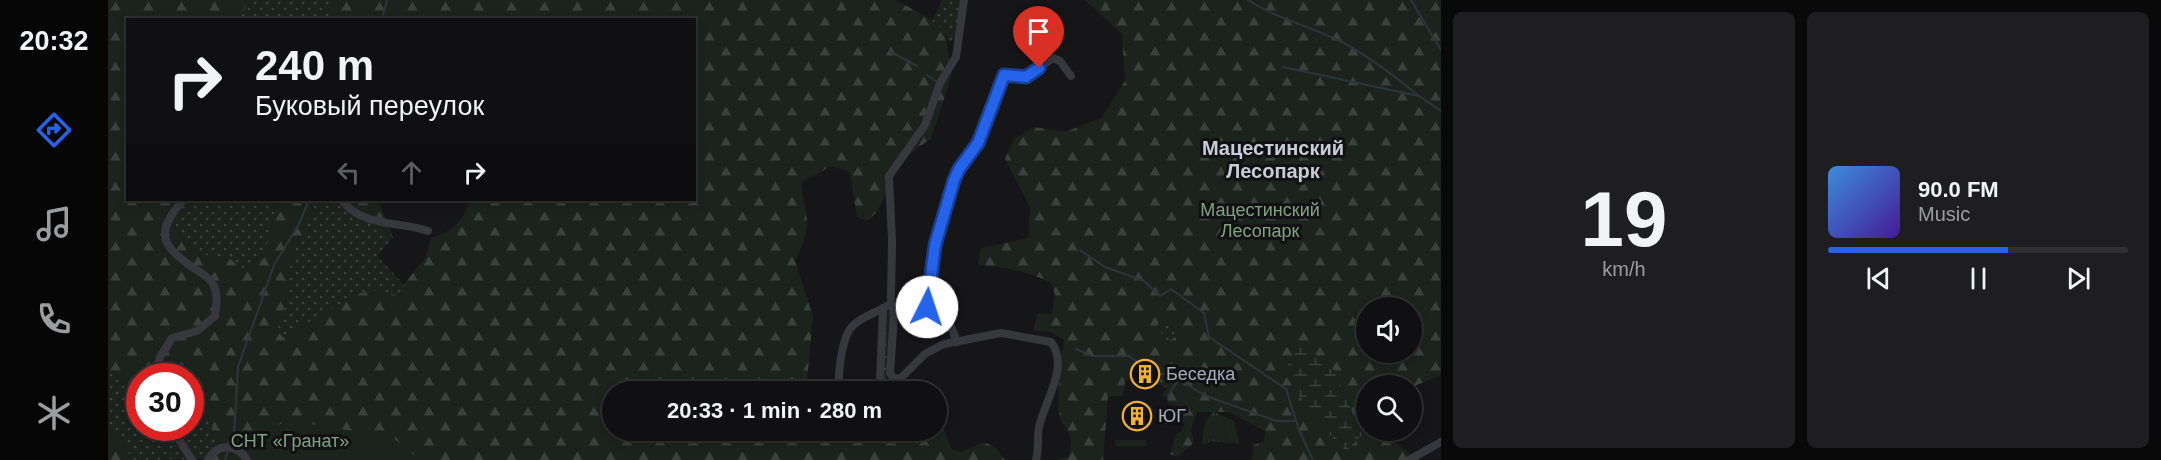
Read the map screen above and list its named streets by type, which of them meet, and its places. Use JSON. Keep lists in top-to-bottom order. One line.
{"districts":["Мацестинский Лесопарк"],"parks":["Мацестинский Лесопарк","СНТ «Гранат»"],"places":{"building":["Беседка","ЮГ"]},"page":{"tabs":"20:32","tile":["19","km/h"],"turn":["240 m","Буковый переулок"],"song":["90.0 FM","Music"],"limit":"30","trip":"20:33 · 1 min · 280 m"}}
